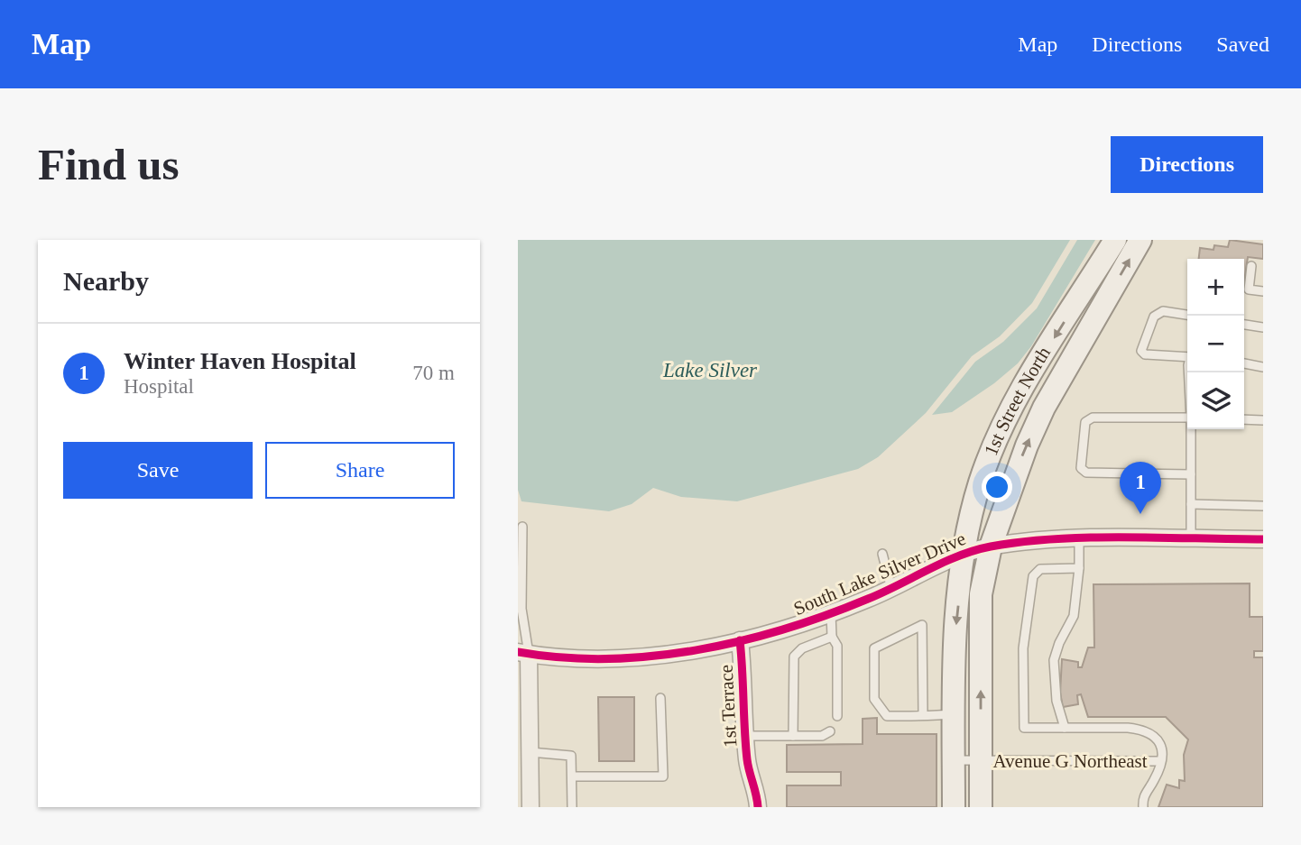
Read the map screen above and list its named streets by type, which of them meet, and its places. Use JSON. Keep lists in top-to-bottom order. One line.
{"streets":{"main road":["1st Street North"],"street":["South Lake Silver Drive","1st Terrace"],"lane":["Avenue G Northeast"]},"crossings":[["1st Street North","South Lake Silver Drive"],["1st Street North","Avenue G Northeast"],["South Lake Silver Drive","1st Terrace"]],"water":["Lake Silver"],"page":{"header":"Map","nav":["Map","Directions","Saved"],"buttons":["Directions",["Save","Share"]],"title":"Find us","heading":"Nearby","map_buttons":["+","−"],"list":[{"mark":"1","name":"Winter Haven Hospital","note":"Hospital","value":"70 m"}],"pins":"1"}}
